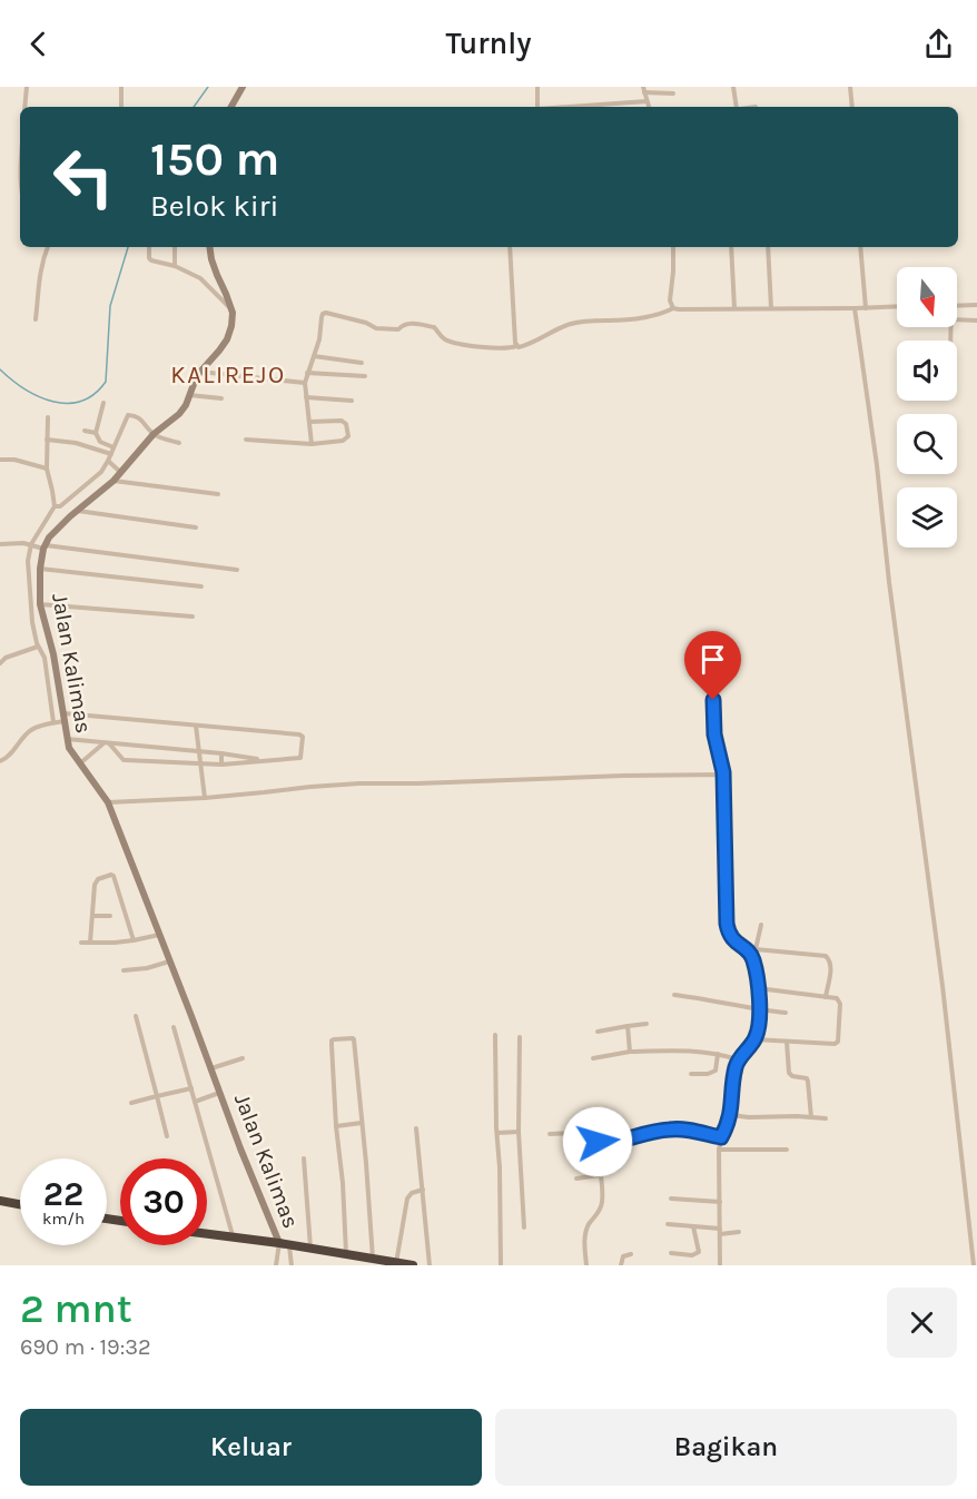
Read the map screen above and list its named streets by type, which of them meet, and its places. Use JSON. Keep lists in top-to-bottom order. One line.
{"streets":{"street":["Jalan Kalimas"]},"districts":["KALIREJO"],"north":"bottom","page":{"header":"Turnly","turn":["150 m","Belok kiri"],"speed":"22 km/h","limit":"30","heading":["2 mnt","690 m · 19:32"],"buttons":["Keluar","Bagikan"]}}
